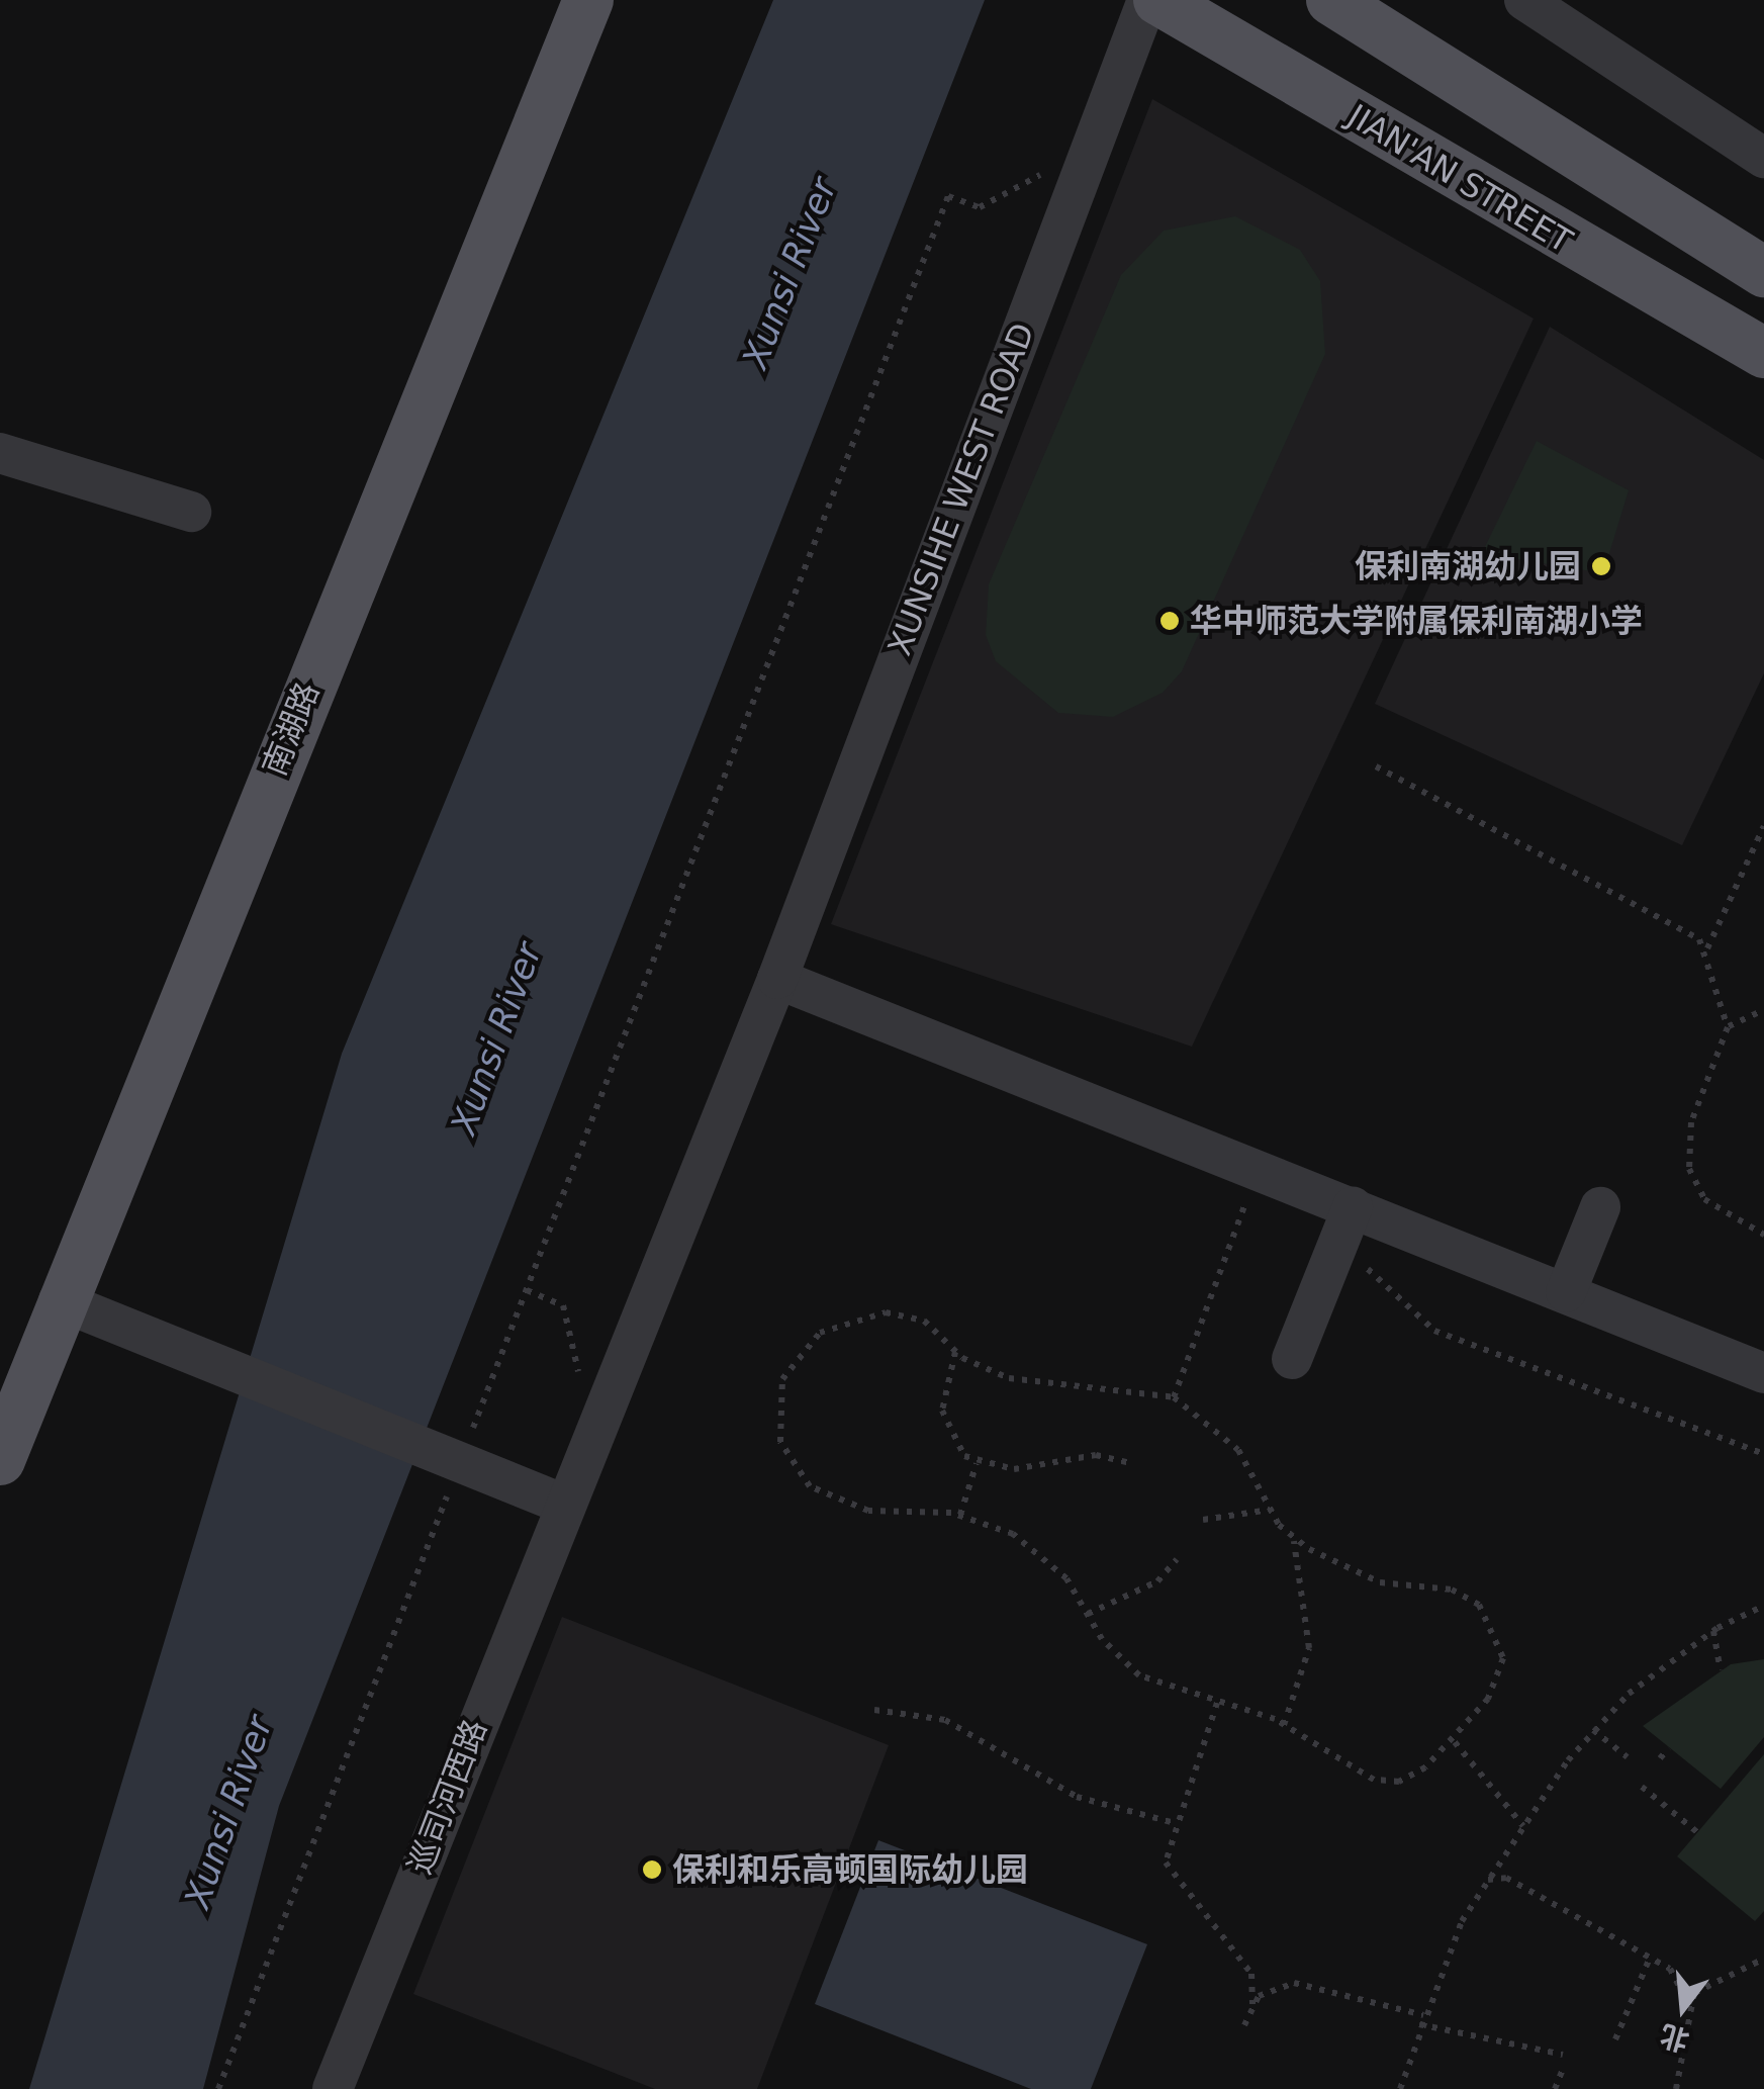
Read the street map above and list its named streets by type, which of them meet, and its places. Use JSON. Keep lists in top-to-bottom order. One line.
{"streets":{"main road":["JIAN'AN STREET","南湖路"],"street":["XUNSIHE WEST ROAD","巡司河西路"]},"crossings":[["XUNSIHE WEST ROAD","巡司河西路"]],"water":["Xunsi River"],"places":["保利南湖幼儿园","华中师范大学附属保利南湖小学","保利和乐高顿国际幼儿园"],"north":"bottom"}
